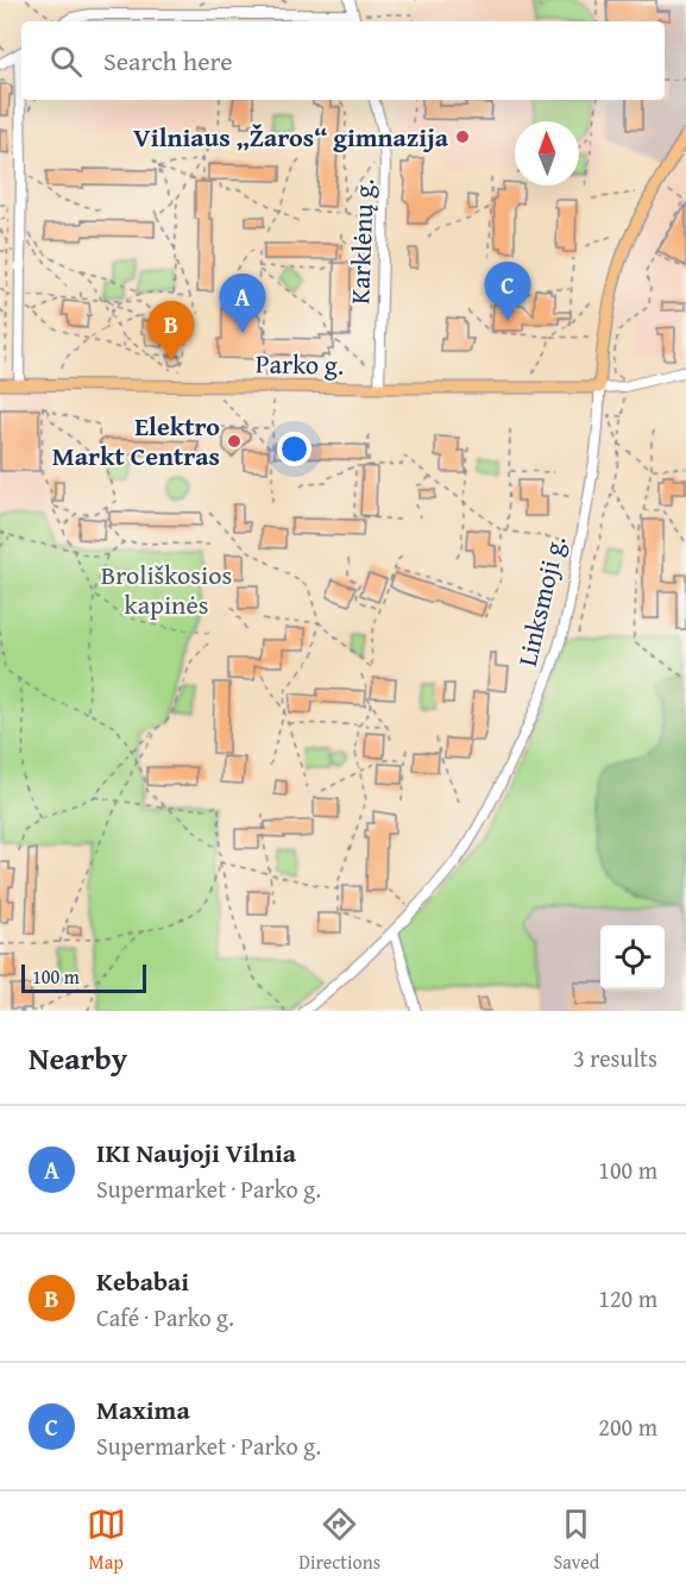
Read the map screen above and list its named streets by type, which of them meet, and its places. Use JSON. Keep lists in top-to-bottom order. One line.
{"streets":{"main road":["Parko g.","Linksmoji g."],"street":["Karklėnų g."]},"crossings":[["Karklėnų g.","Parko g."],["Parko g.","Linksmoji g."]],"parks":["Broliškosios kapinės"],"places":["Vilniaus „Žaros“ gimnazija","Elektro Markt Centras"],"scale_bar":"100 m","north":"top","page":{"search":"Search here","pins":["C","A","B"],"scale":"100 m","heading":["Nearby","3 results"],"list":[{"mark":"A","name":"IKI Naujoji Vilnia","note":"Supermarket · Parko g.","value":"100 m"},{"mark":"B","name":"Kebabai","note":"Café · Parko g.","value":"120 m"},{"mark":"C","name":"Maxima","note":"Supermarket · Parko g.","value":"200 m"}],"nav":["Map","Directions","Saved"]}}
